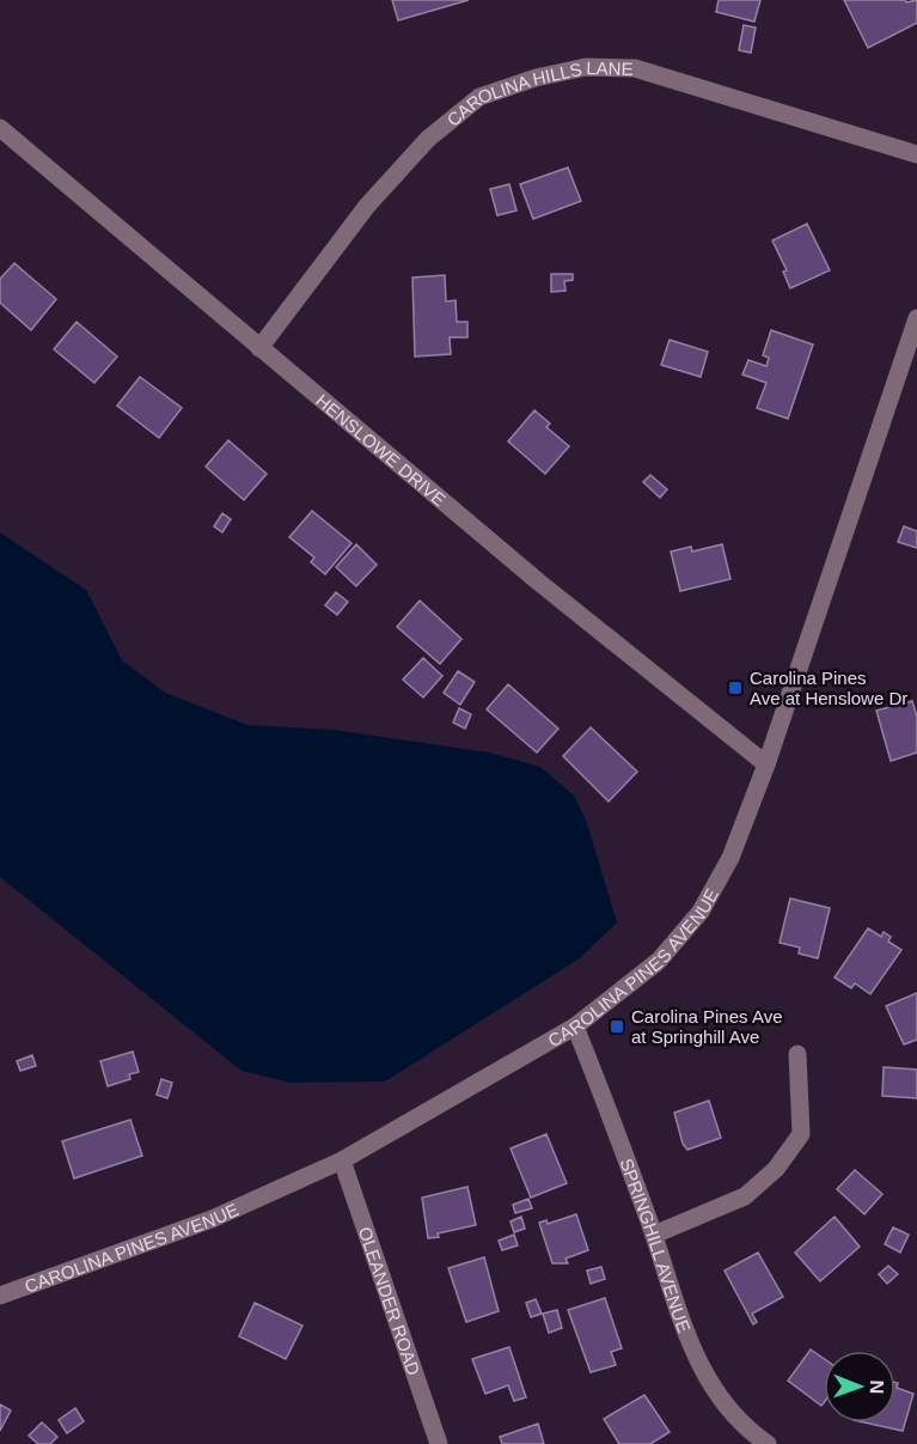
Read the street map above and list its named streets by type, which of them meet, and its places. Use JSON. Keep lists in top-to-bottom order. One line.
{"streets":{"street":["CAROLINA HILLS LANE","HENSLOWE DRIVE","CAROLINA PINES AVENUE","SPRINGHILL AVENUE","OLEANDER ROAD"]},"crossings":[["CAROLINA HILLS LANE","HENSLOWE DRIVE"],["HENSLOWE DRIVE","CAROLINA PINES AVENUE"],["CAROLINA PINES AVENUE","SPRINGHILL AVENUE"],["CAROLINA PINES AVENUE","OLEANDER ROAD"]],"places":{"transit":["Carolina Pines Ave at Henslowe Dr","Carolina Pines Ave at Springhill Ave"]},"north":"right"}
